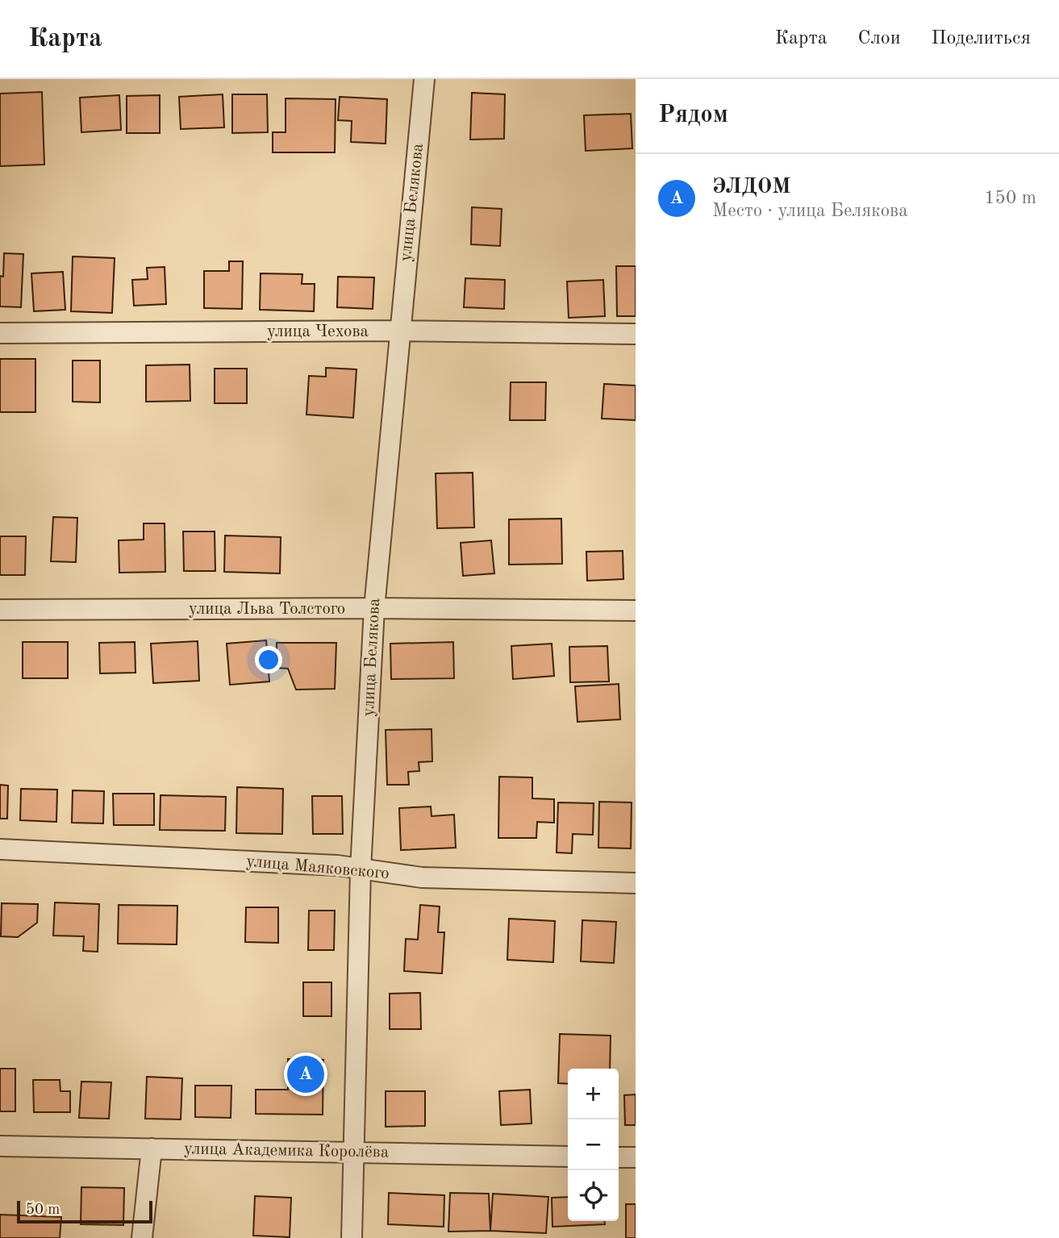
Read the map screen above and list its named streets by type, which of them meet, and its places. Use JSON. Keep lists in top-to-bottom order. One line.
{"streets":{"street":["улица Белякова","улица Чехова","улица Льва Толстого","улица Маяковского","улица Академика Королёва"]},"crossings":[["улица Белякова","улица Чехова"],["улица Белякова","улица Льва Толстого"],["улица Белякова","улица Маяковского"],["улица Белякова","улица Академика Королёва"]],"scale_bar":"50 m","page":{"header":"Карта","nav":["Карта","Слои","Поделиться"],"heading":"Рядом","list":[{"mark":"A","name":"ЭЛДОМ","note":"Место · улица Белякова","value":"150 m"}],"pins":"A","map_buttons":["+","−"],"scale":"50 m"}}
